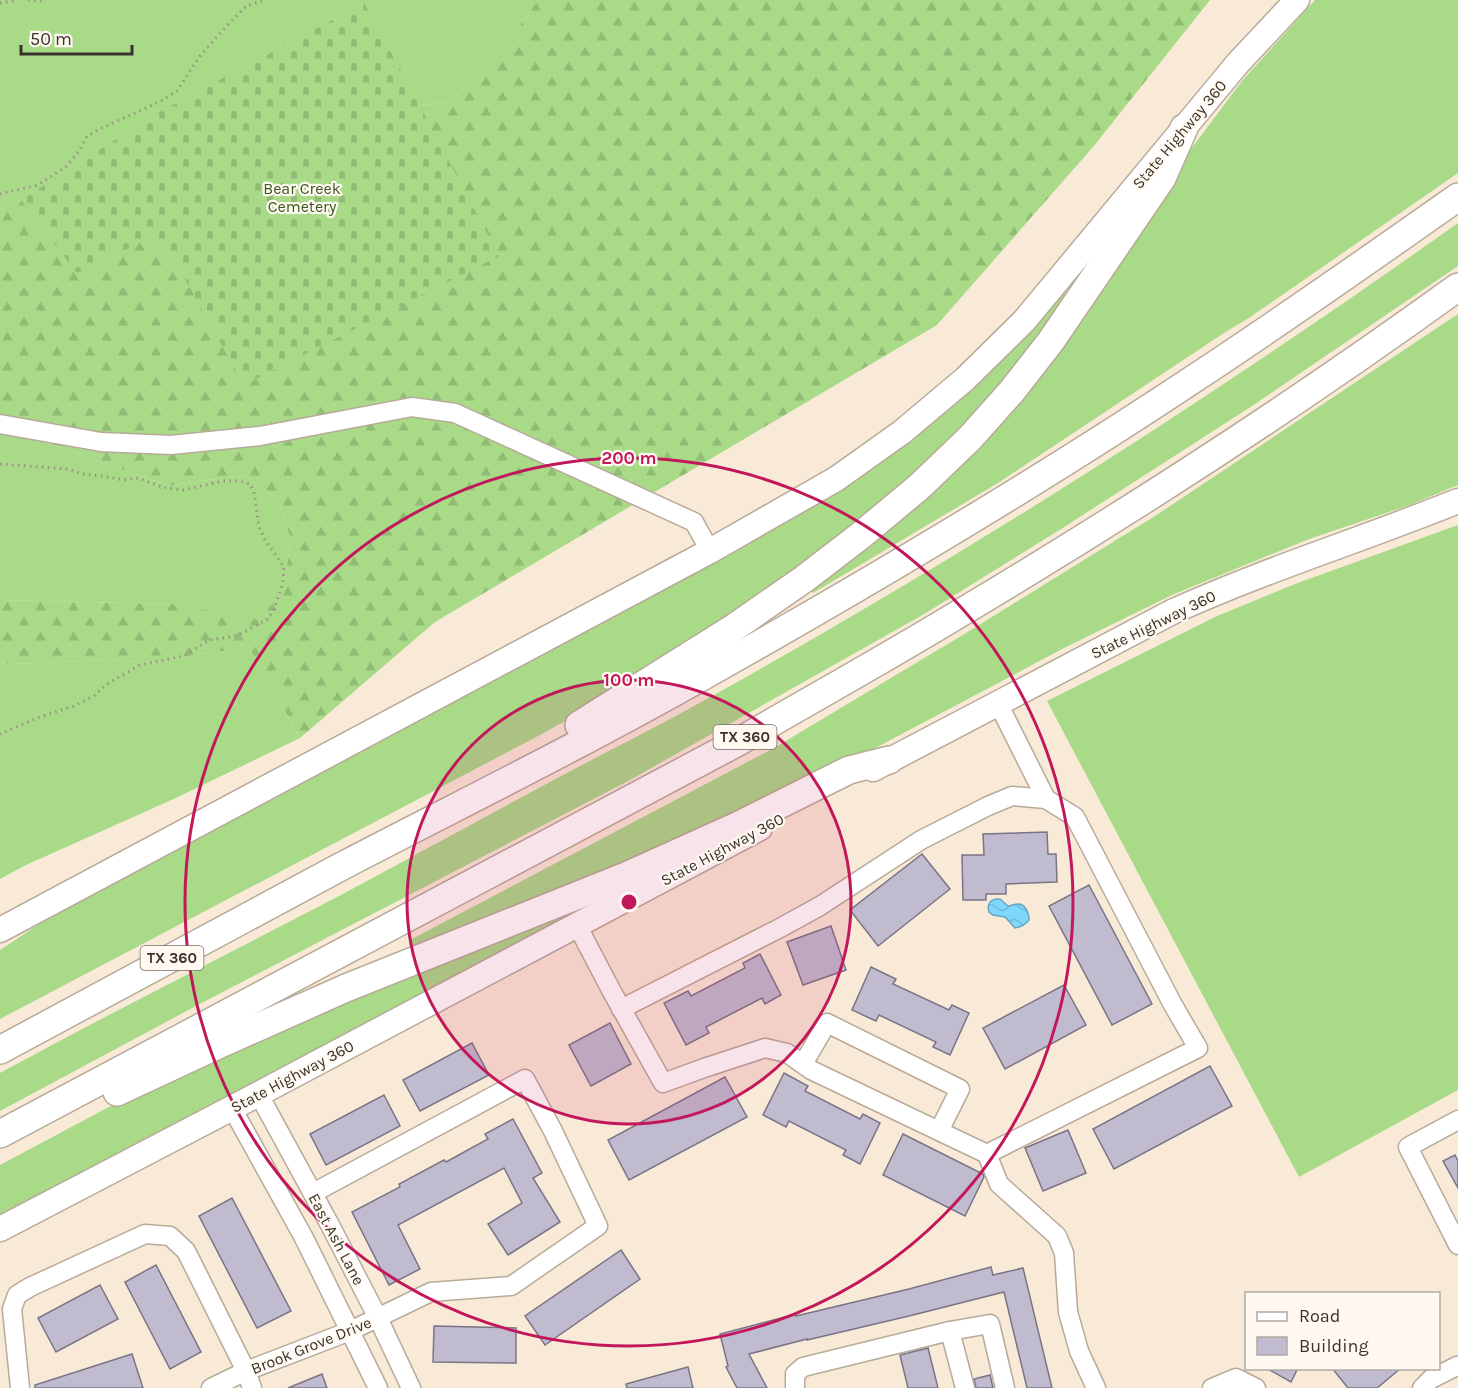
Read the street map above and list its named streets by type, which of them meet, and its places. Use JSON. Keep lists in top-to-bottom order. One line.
{"streets":{"highway":["TX 360"],"main road":["State Highway 360"],"street":["East Ash Lane","Brook Grove Drive"]},"crossings":[["State Highway 360","East Ash Lane"],["East Ash Lane","Brook Grove Drive"]],"parks":["Bear Creek Cemetery"],"legend":["Road","Building"],"scale_bar":"50 m","rings":["200 m","100 m"]}
